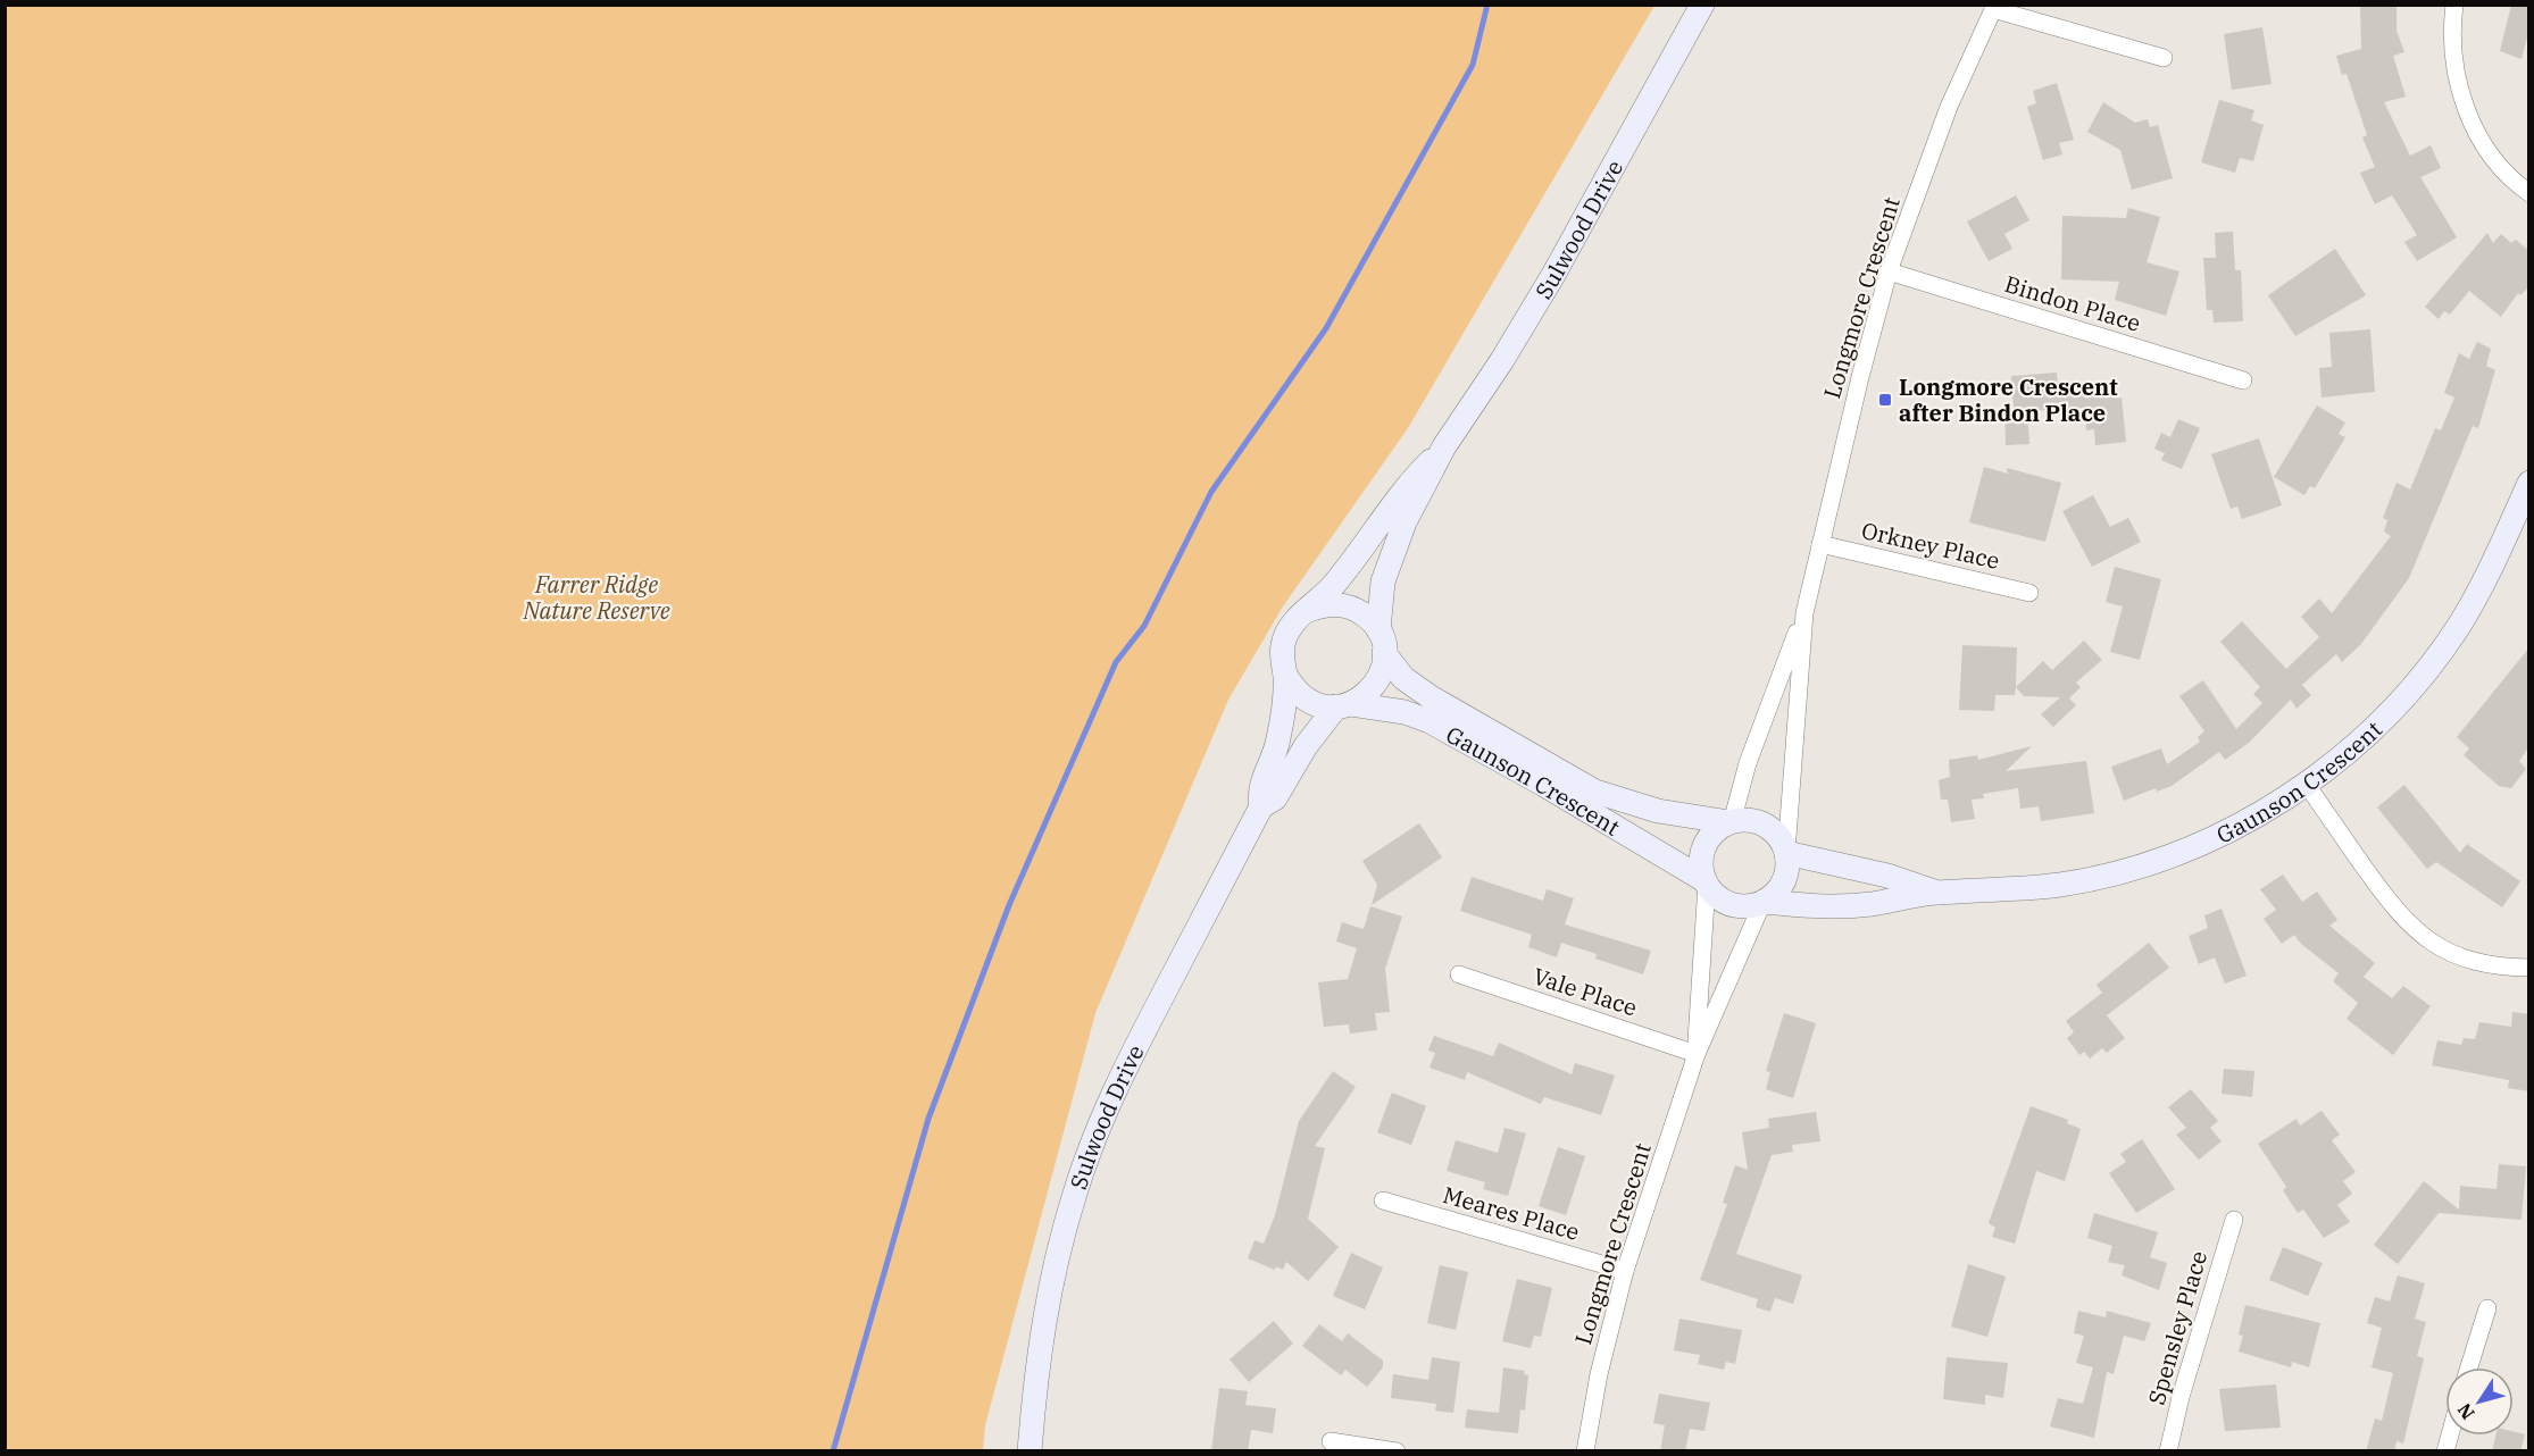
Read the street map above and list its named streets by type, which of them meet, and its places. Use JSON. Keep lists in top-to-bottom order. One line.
{"streets":{"main road":["Sulwood Drive","Gaunson Crescent"],"street":["Longmore Crescent","Bindon Place","Orkney Place","Vale Place","Meares Place","Spensley Place"]},"crossings":[["Sulwood Drive","Gaunson Crescent"],["Longmore Crescent","Bindon Place"],["Longmore Crescent","Orkney Place"],["Longmore Crescent","Gaunson Crescent"],["Longmore Crescent","Vale Place"],["Longmore Crescent","Meares Place"]],"parks":["Farrer Ridge Nature Reserve"],"places":{"transit":["Longmore Crescent after Bindon Place"]},"north":"bottom left"}
